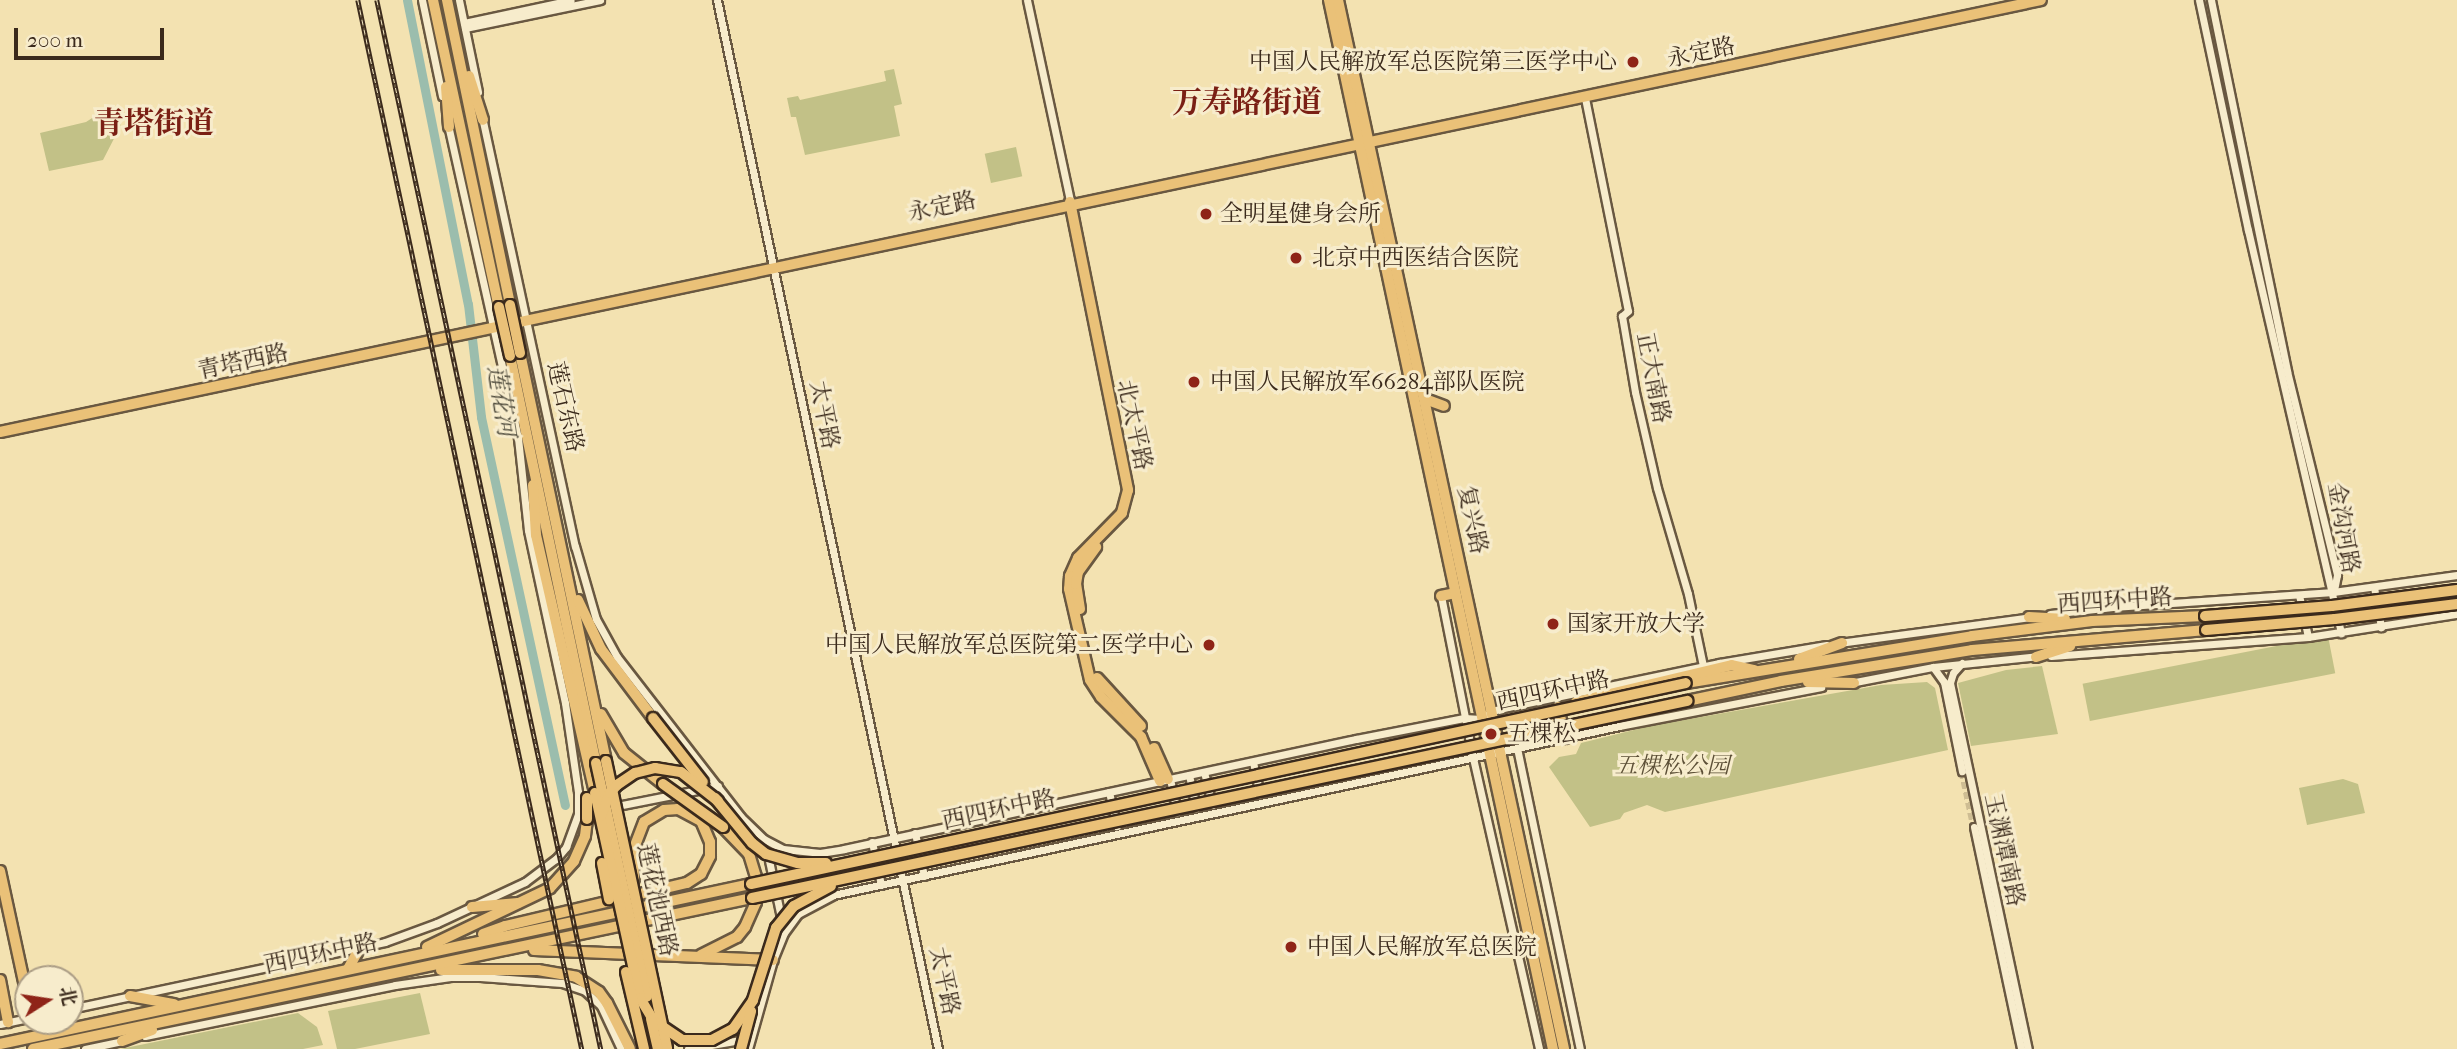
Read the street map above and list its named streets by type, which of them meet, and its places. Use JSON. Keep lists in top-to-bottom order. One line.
{"streets":{"highway":["莲石东路","复兴路","西四环中路","莲花池西路"],"main road":["永定路","青塔西路","北太平路"],"street":["正大南路","太平路","金沟河路","玉渊潭南路"]},"crossings":[["永定路","青塔西路"],["永定路","正大南路"],["永定路","莲石东路"],["永定路","太平路"],["永定路","北太平路"],["永定路","复兴路"],["正大南路","西四环中路"],["莲石东路","西四环中路"],["莲石东路","莲花池西路"],["太平路","西四环中路"],["北太平路","西四环中路"],["复兴路","西四环中路"],["金沟河路","西四环中路"],["西四环中路","玉渊潭南路"]],"districts":["万寿路街道","青塔街道"],"water":["莲花河"],"parks":["五棵松公园"],"places":["中国人民解放军总医院第三医学中心","全明星健身会所","北京中西医结合医院","中国人民解放军66284部队医院","国家开放大学","中国人民解放军总医院第二医学中心","五棵松","中国人民解放军总医院"],"scale_bar":"200 m","north":"right"}
